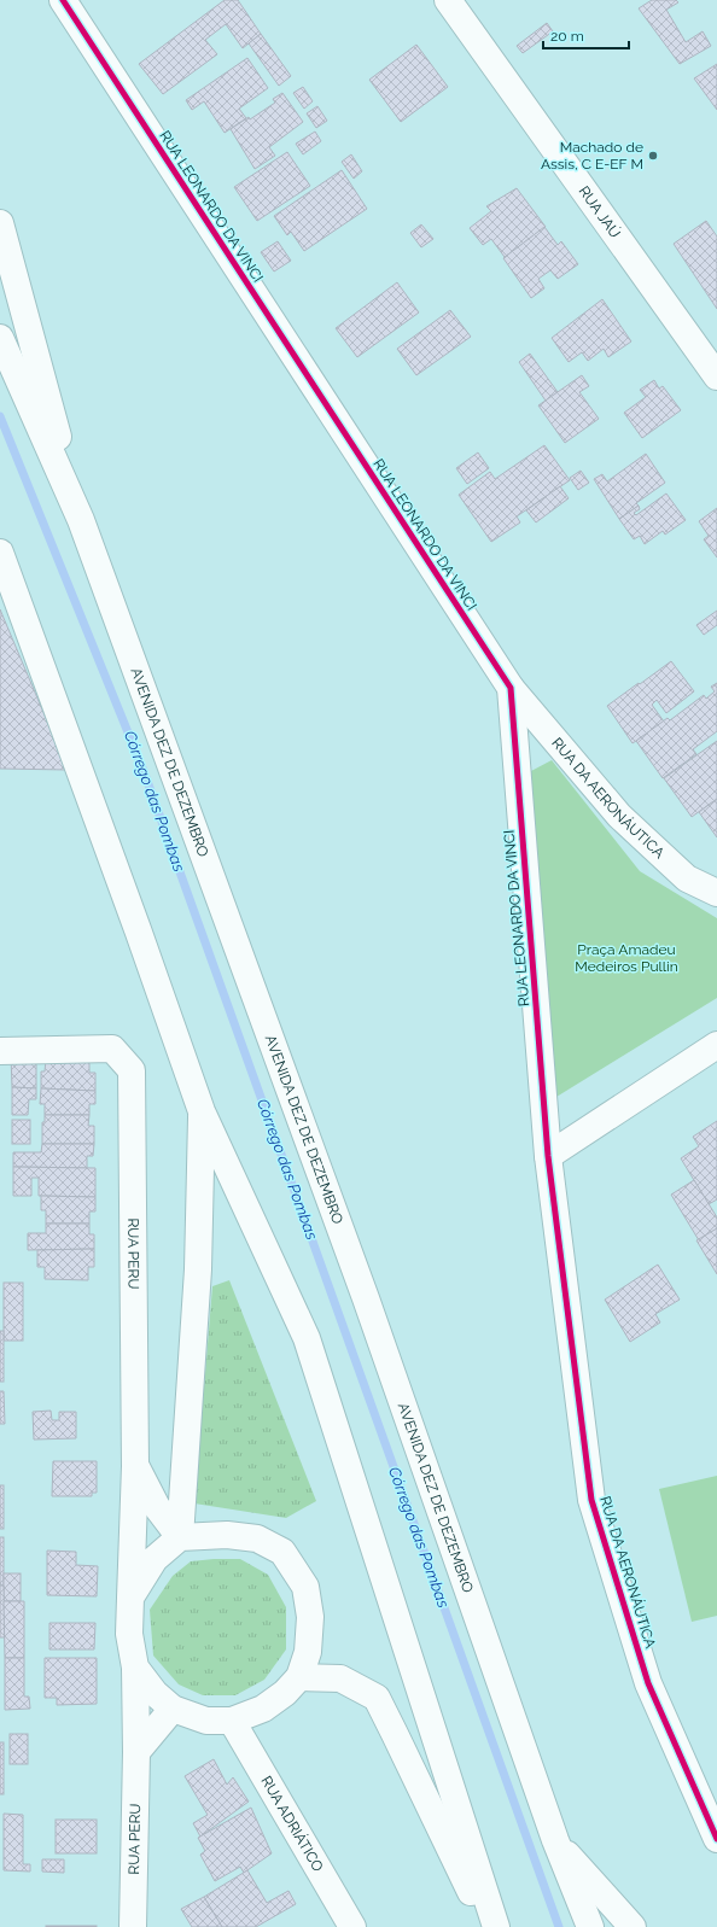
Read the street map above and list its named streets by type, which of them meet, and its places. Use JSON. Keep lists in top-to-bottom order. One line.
{"streets":{"main road":["RUA LEONARDO DA VINCI","RUA JAÚ","AVENIDA DEZ DE DEZEMBRO","RUA DA AERONÁUTICA","RUA PERU","RUA ADRIÁTICO"]},"crossings":[["RUA LEONARDO DA VINCI","RUA DA AERONÁUTICA"]],"water":["Córrego das Pombas"],"parks":["Praça Amadeu Medeiros Pullin"],"places":["Machado de Assis, C E-EF M"],"scale_bar":"20 m"}
